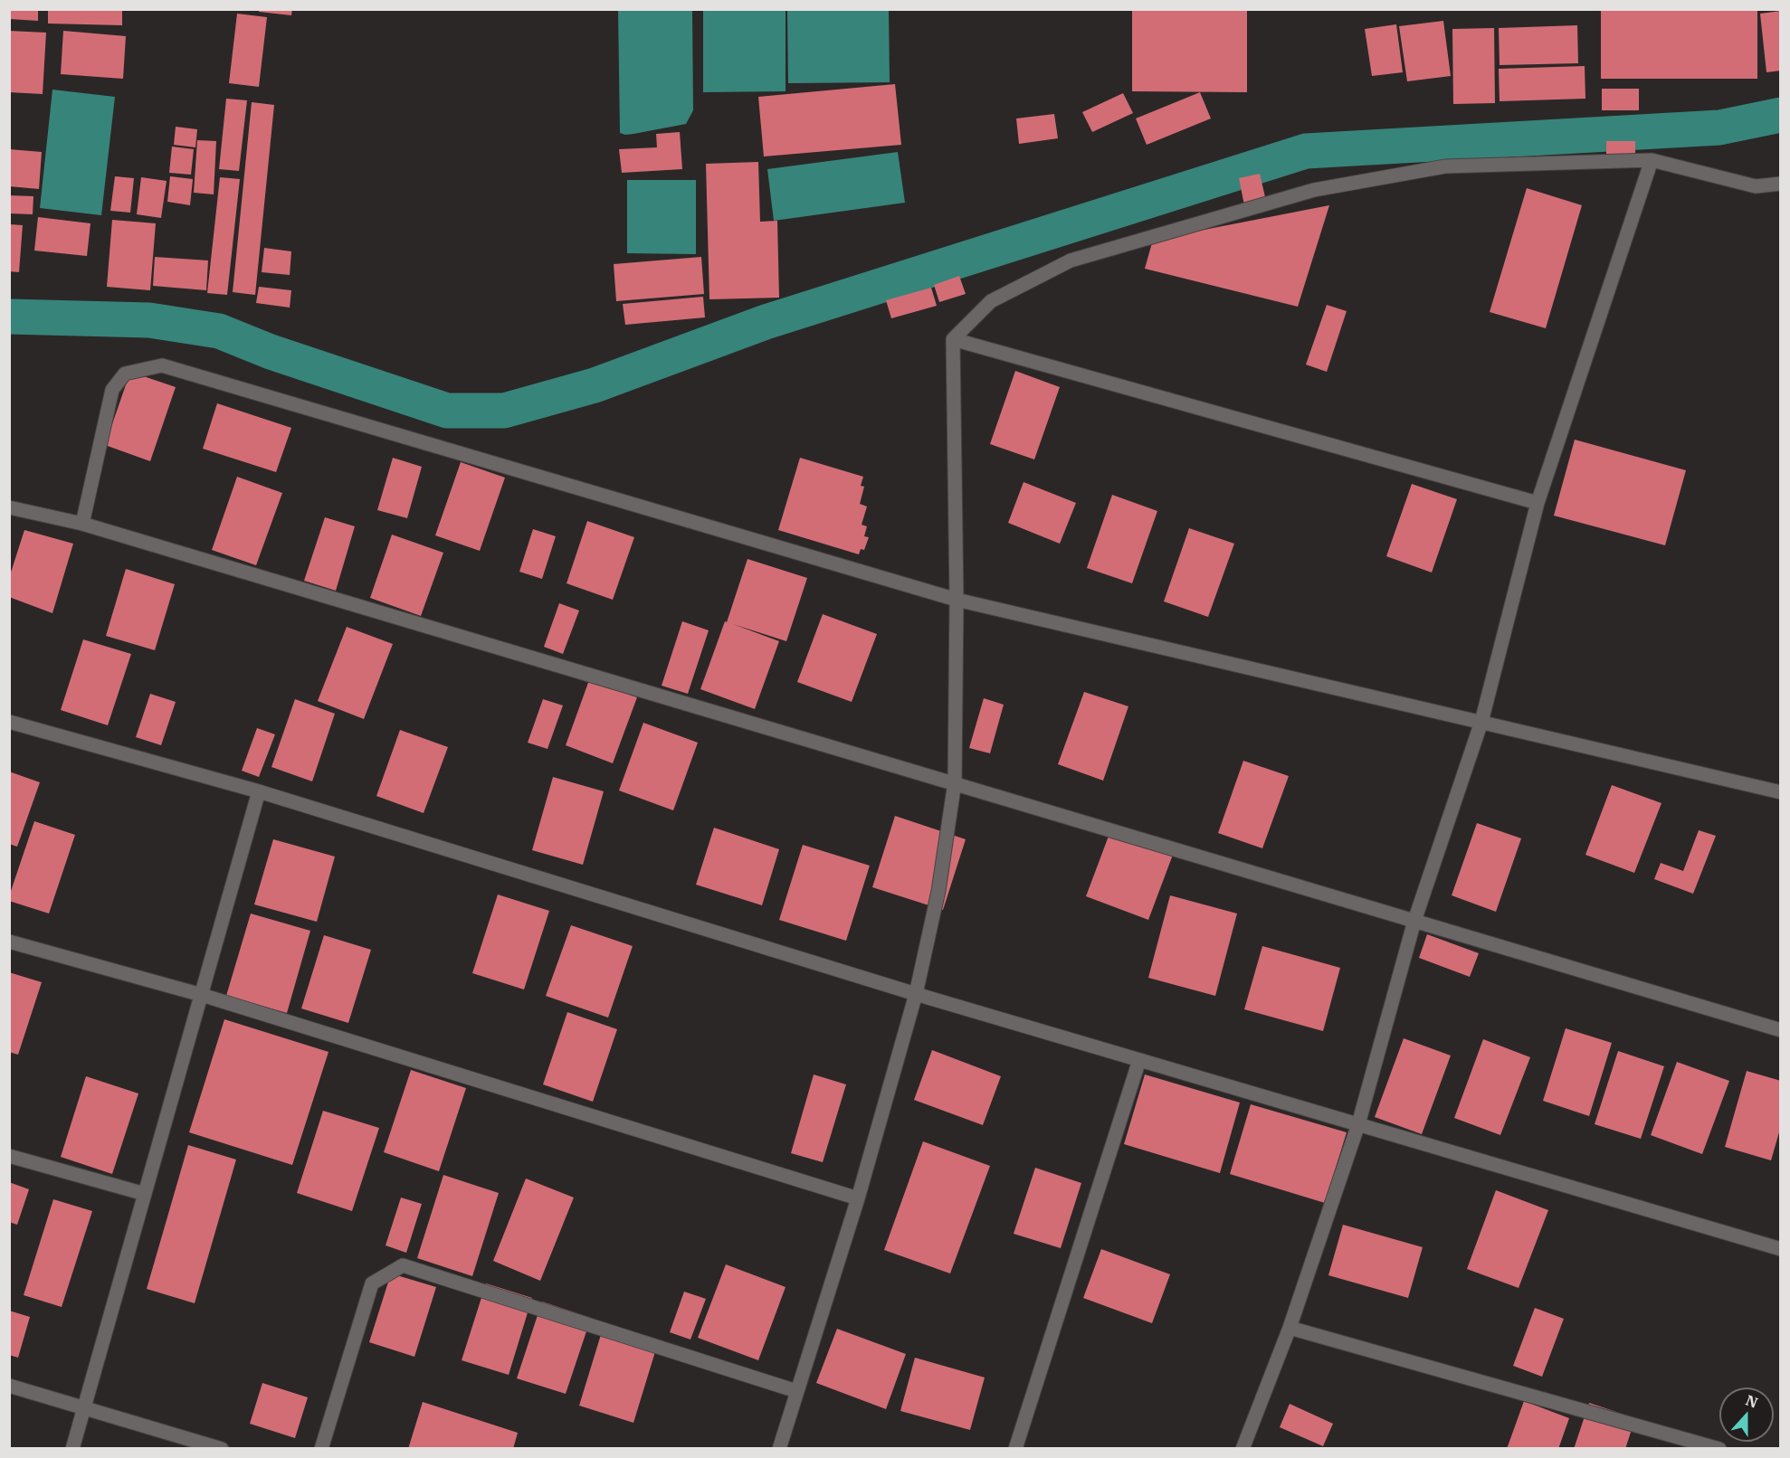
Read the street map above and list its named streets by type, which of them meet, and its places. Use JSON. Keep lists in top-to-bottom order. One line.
{"north":"top"}
